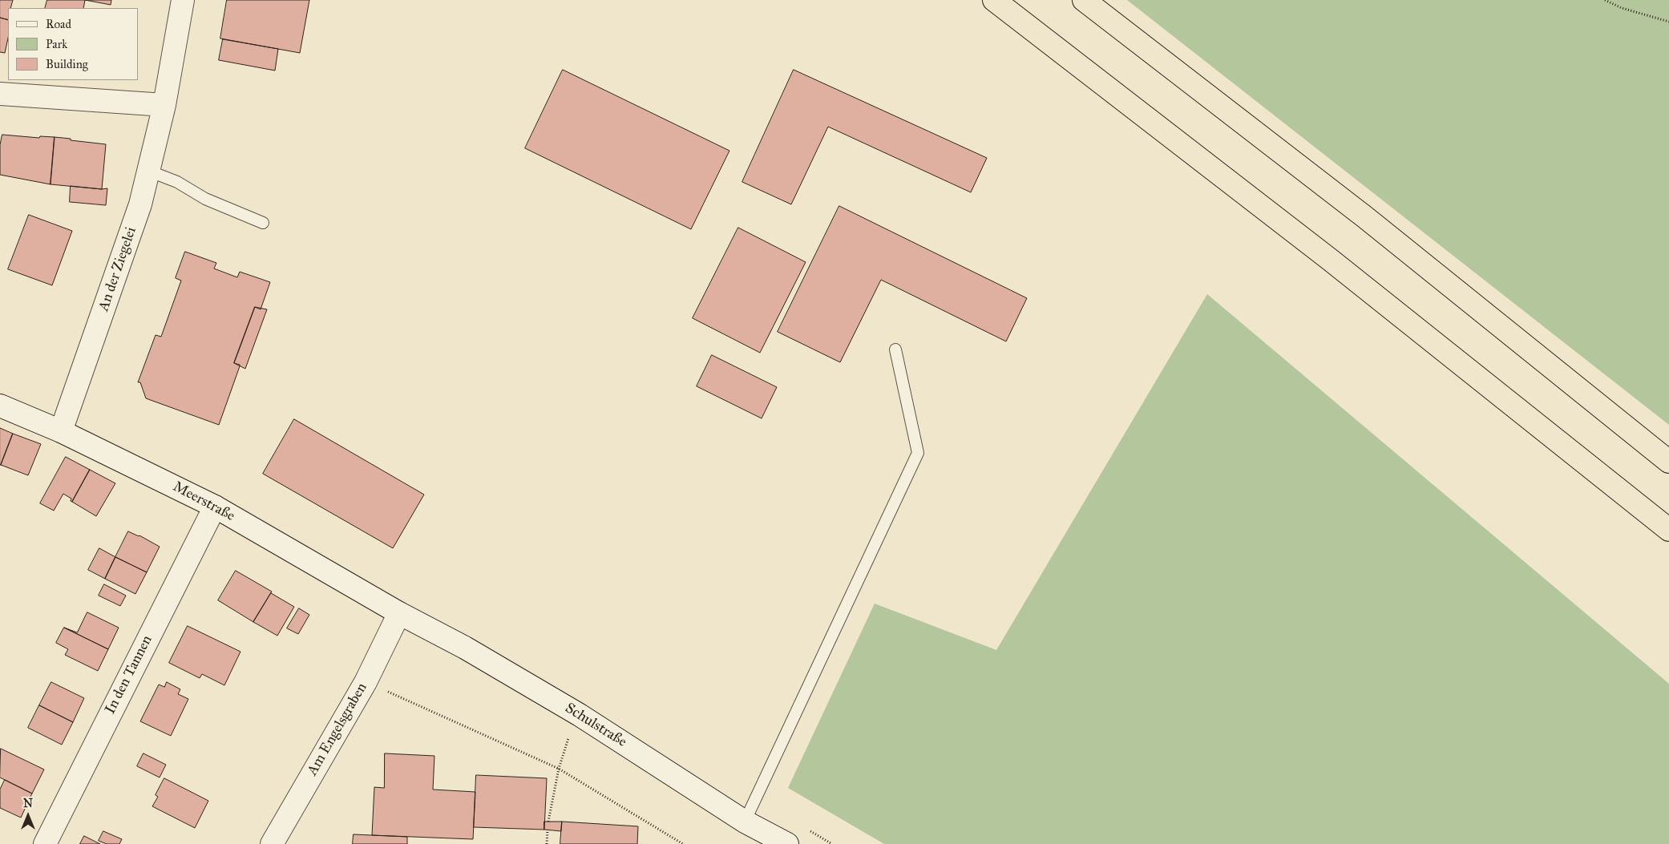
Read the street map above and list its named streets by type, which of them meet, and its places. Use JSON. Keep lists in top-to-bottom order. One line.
{"streets":{"street":["An der Ziegelei","Meerstraße","In den Tannen","Schulstraße","Am Engelsgraben"]},"crossings":[["An der Ziegelei","Meerstraße"],["Meerstraße","In den Tannen"],["Meerstraße","Schulstraße"],["Meerstraße","Am Engelsgraben"],["Schulstraße","Am Engelsgraben"]],"legend":["Road","Park","Building"],"north":"top"}
